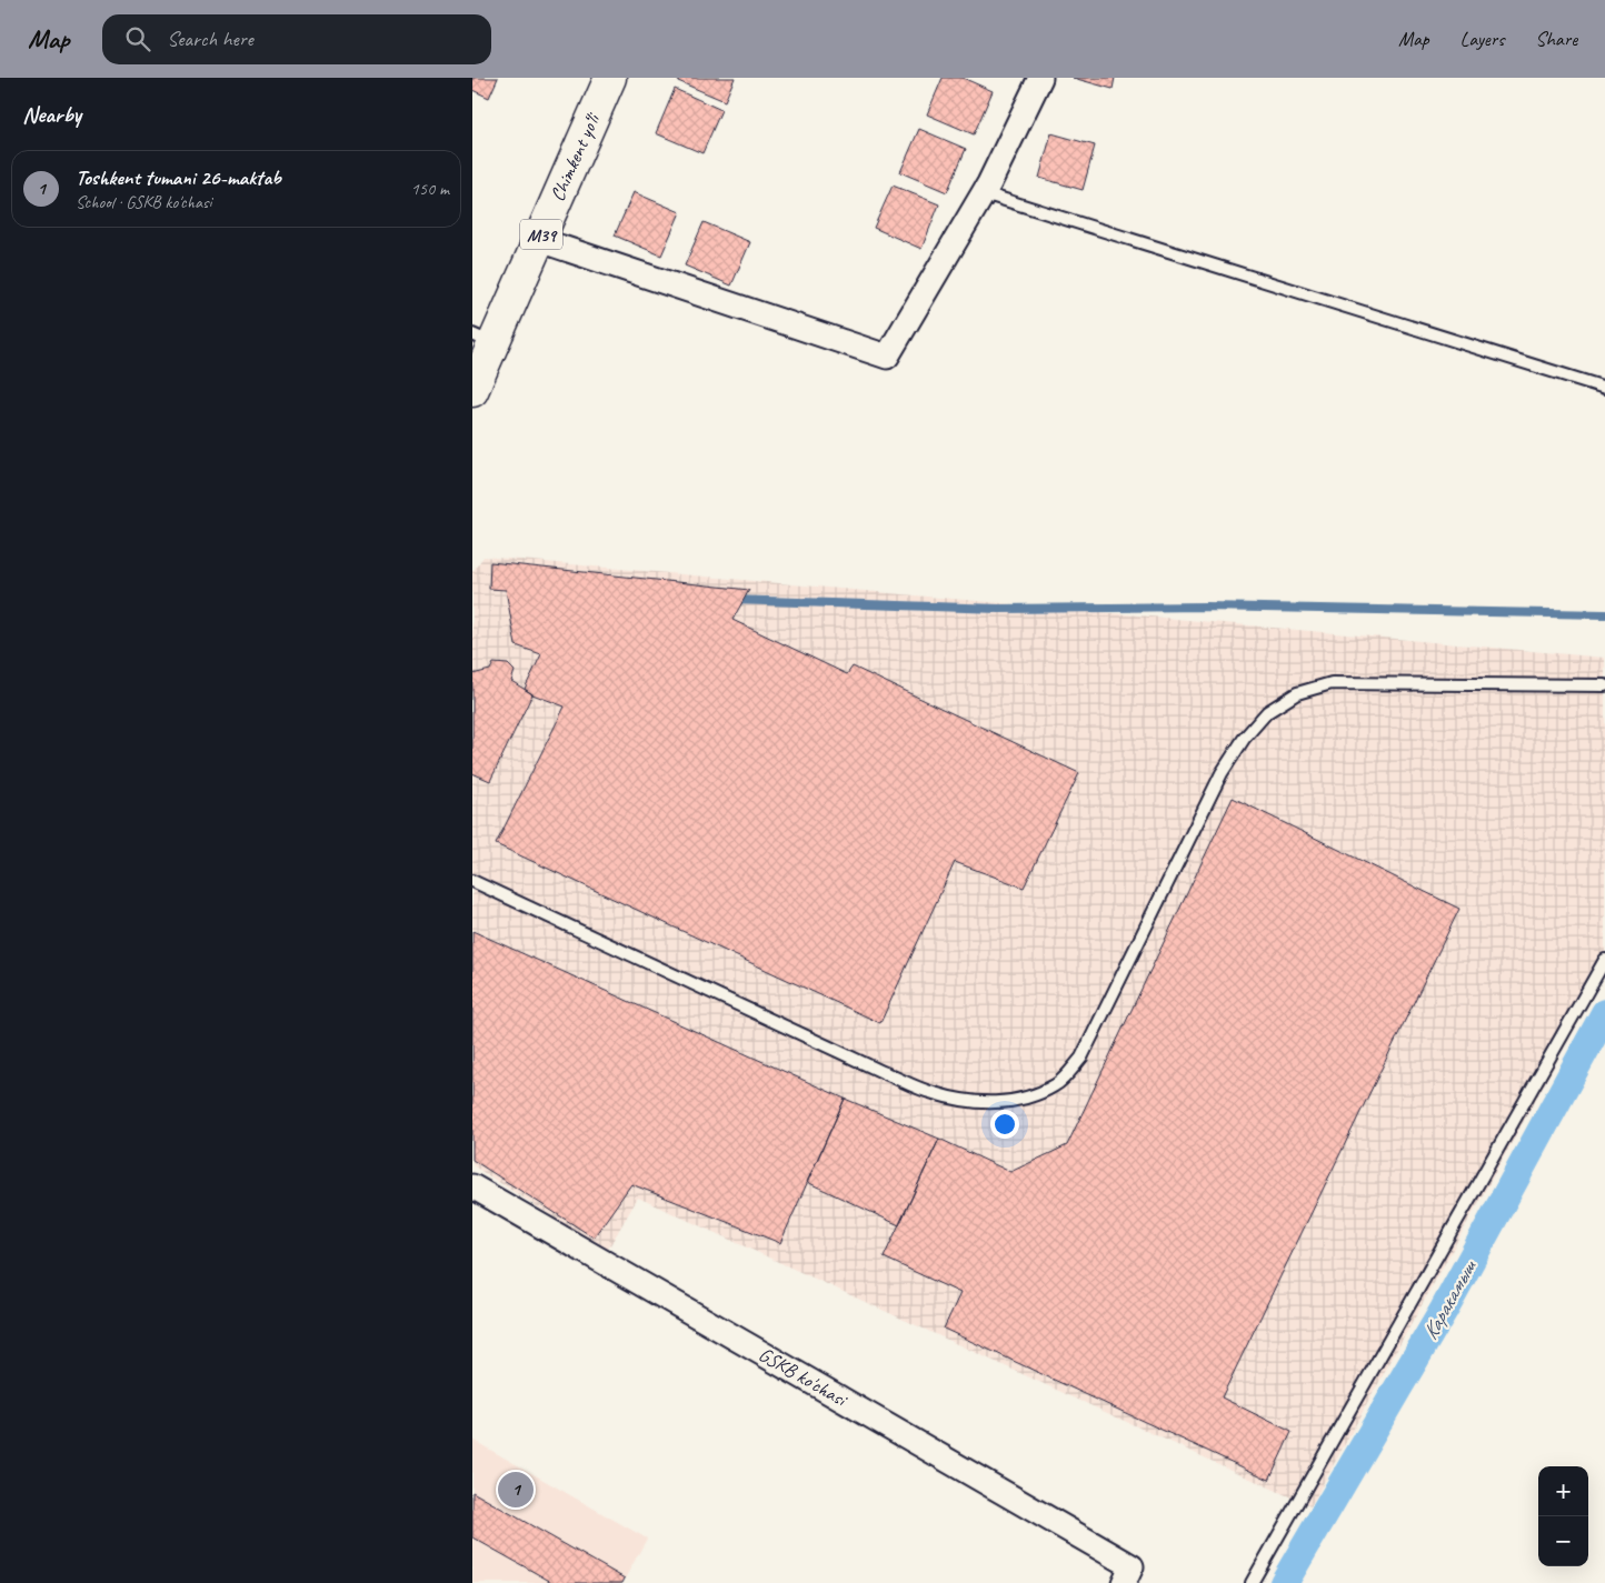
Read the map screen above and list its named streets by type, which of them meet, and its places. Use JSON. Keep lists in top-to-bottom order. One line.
{"streets":{"highway":["Chimkent yo‘li","M39"],"street":["GSKB ko'chasi"]},"water":["Каракамыш"],"page":{"header":"Map","search":"Search here","nav":["Map","Layers","Share"],"heading":"Nearby","list":[{"mark":"1","name":"Toshkent tumani 26-maktab","note":"School · GSKB ko'chasi","value":"150 m"}],"map_buttons":["+","−"],"pins":"1"}}
